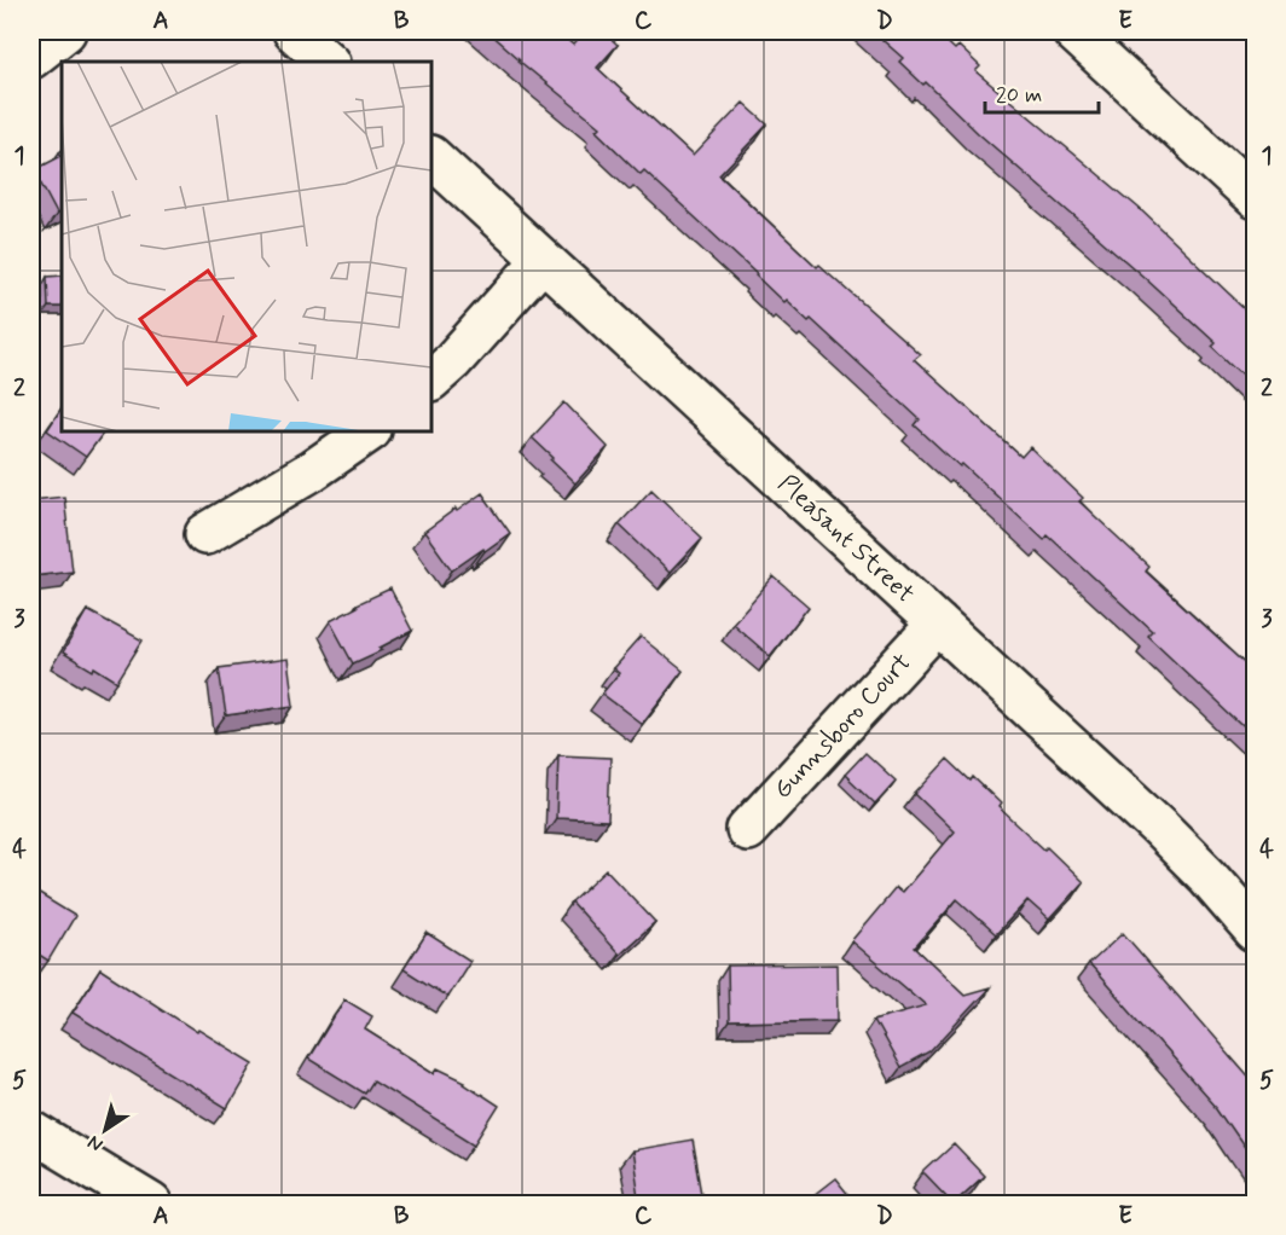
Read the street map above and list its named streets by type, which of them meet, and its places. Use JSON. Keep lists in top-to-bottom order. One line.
{"streets":{"street":["Pleasant Street","Gunnsboro Court"]},"crossings":[["Pleasant Street","Gunnsboro Court"]],"scale_bar":"20 m","north":"bottom left","grid":{"columns":["A","B","C","D","E"],"rows":["1","2","3","4","5"]}}
